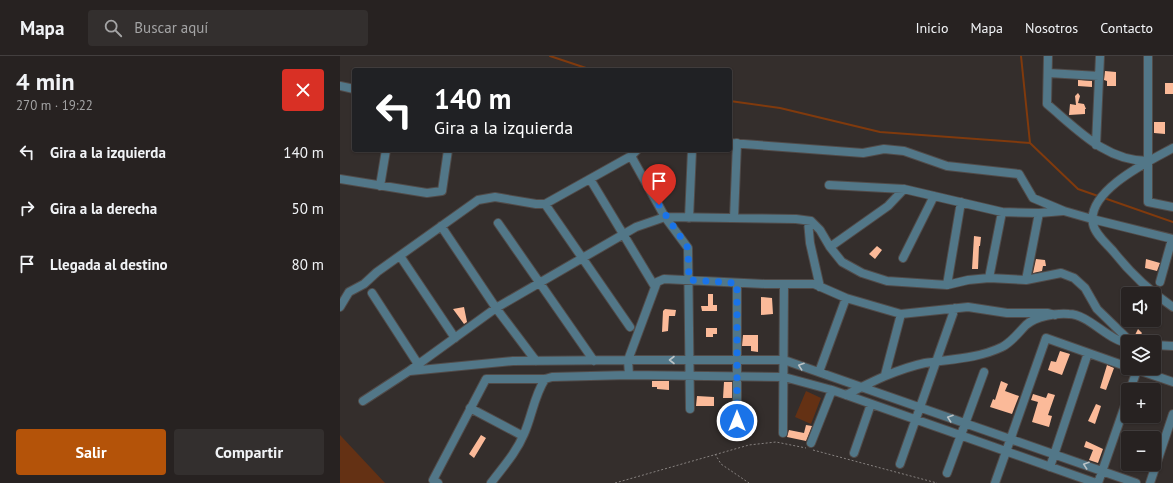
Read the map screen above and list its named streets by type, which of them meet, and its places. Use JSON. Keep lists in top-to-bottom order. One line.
{"page":{"header":"Mapa","search":"Buscar aquí","nav":["Inicio","Mapa","Nosotros","Contacto"],"heading":["4 min","270 m · 19:22"],"turn":["140 m","Gira a la izquierda"],"list":[{"name":"Gira a la izquierda","value":"140 m"},{"name":"Gira a la derecha","value":"50 m"},{"name":"Llegada al destino","value":"80 m"}],"map_buttons":["+","−"],"buttons":["Salir","Compartir"]}}
